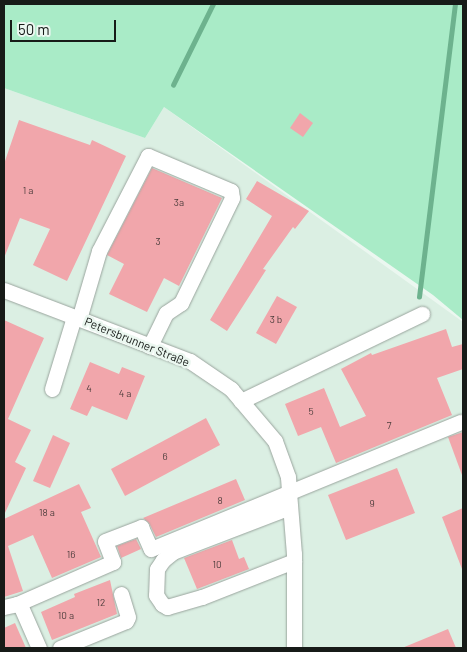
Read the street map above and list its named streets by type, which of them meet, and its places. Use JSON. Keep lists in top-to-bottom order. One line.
{"streets":{"street":["Petersbrunner Straße"]},"house_numbers":["1 a","3a","3","3 b","4","4 a","5","7","6","8","9","18 a","16","10","12","10 a"],"scale_bar":"50 m"}
